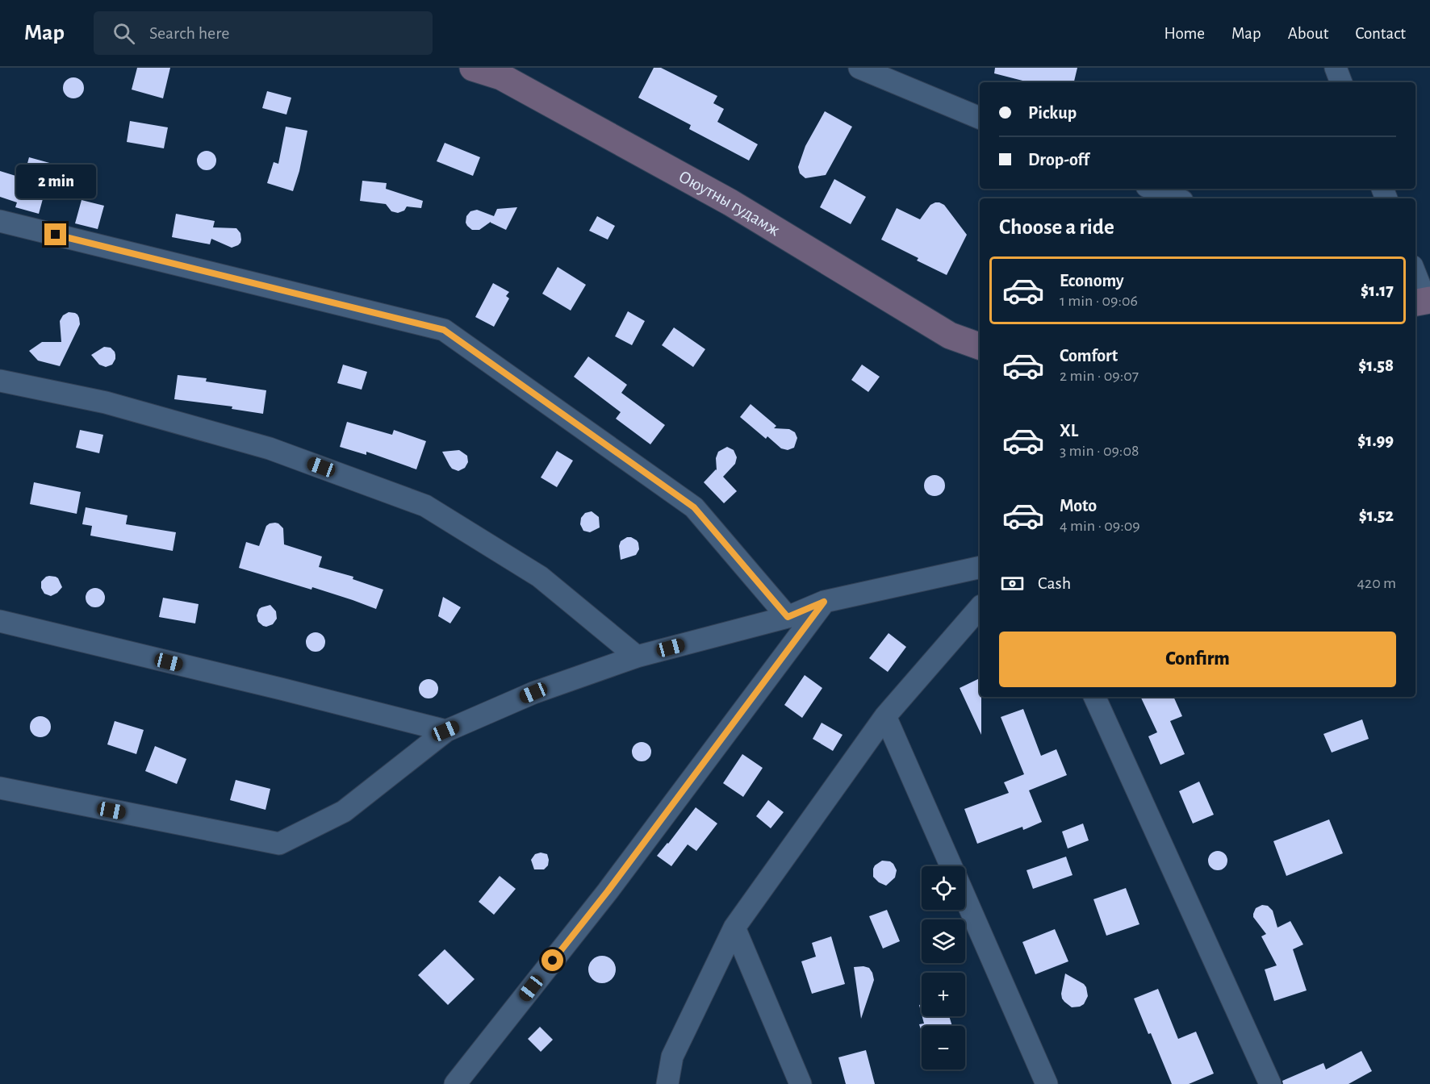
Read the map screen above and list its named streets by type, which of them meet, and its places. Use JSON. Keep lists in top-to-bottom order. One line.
{"streets":{"street":["Оюутны гудамж"]},"page":{"header":"Map","search":"Search here","nav":["Home","Map","About","Contact"],"banner":["Pickup","Drop-off"],"bubble":"2 min","heading":"Choose a ride","list":[{"name":"Economy","note":"1 min · 09:06","value":"$1.17"},{"name":"Comfort","note":"2 min · 09:07","value":"$1.58"},{"name":"XL","note":"3 min · 09:08","value":"$1.99"},{"name":"Moto","note":"4 min · 09:09","value":"$1.52"}],"pay":["Cash","420 m"],"buttons":"Confirm","map_buttons":["+","−"]}}
